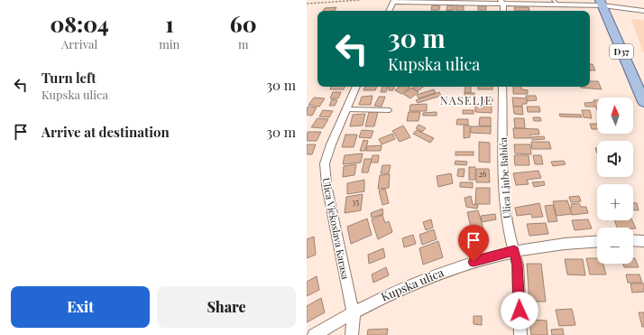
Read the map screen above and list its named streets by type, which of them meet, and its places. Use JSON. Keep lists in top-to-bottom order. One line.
{"streets":{"main road":["D37"],"street":["Ulica Ljube Babića","Ulica Vjekoslava Karasa","Kupska ulica"]},"crossings":[["Ulica Ljube Babića","Kupska ulica"],["Ulica Vjekoslava Karasa","Kupska ulica"]],"districts":["NASELJE"],"house_numbers":["26","35"],"north":"top","page":{"eta":["08:04","Arrival","1","min","60","m"],"turn":["30 m","Kupska ulica"],"list":[{"name":"Turn left","note":"Kupska ulica","value":"30 m"},{"name":"Arrive at destination","value":"30 m"}],"map_buttons":["+","−"],"buttons":["Exit","Share"]}}
